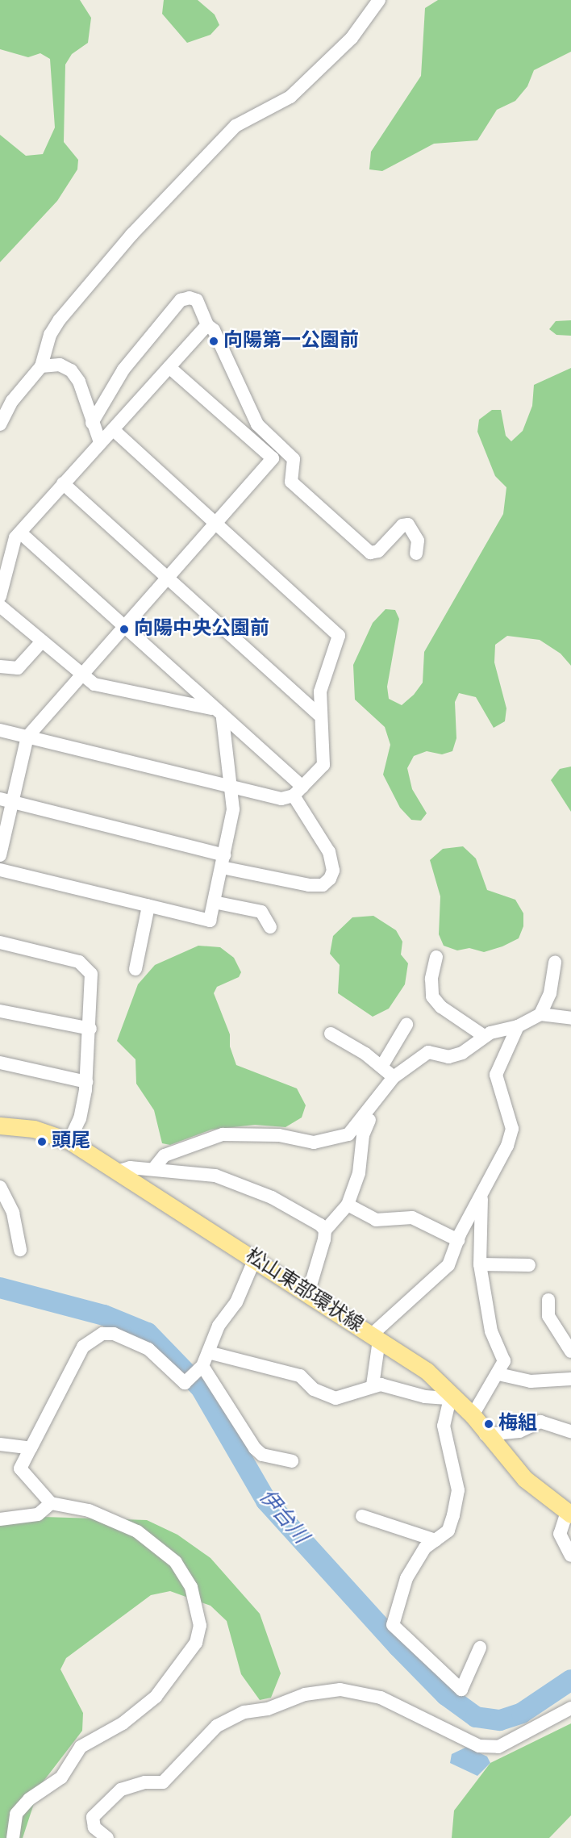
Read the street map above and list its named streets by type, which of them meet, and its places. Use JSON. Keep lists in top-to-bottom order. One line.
{"streets":{"main road":["松山東部環状線"]},"water":["伊台川"],"places":["向陽第一公園前","向陽中央公園前","頭尾","梅組"]}
